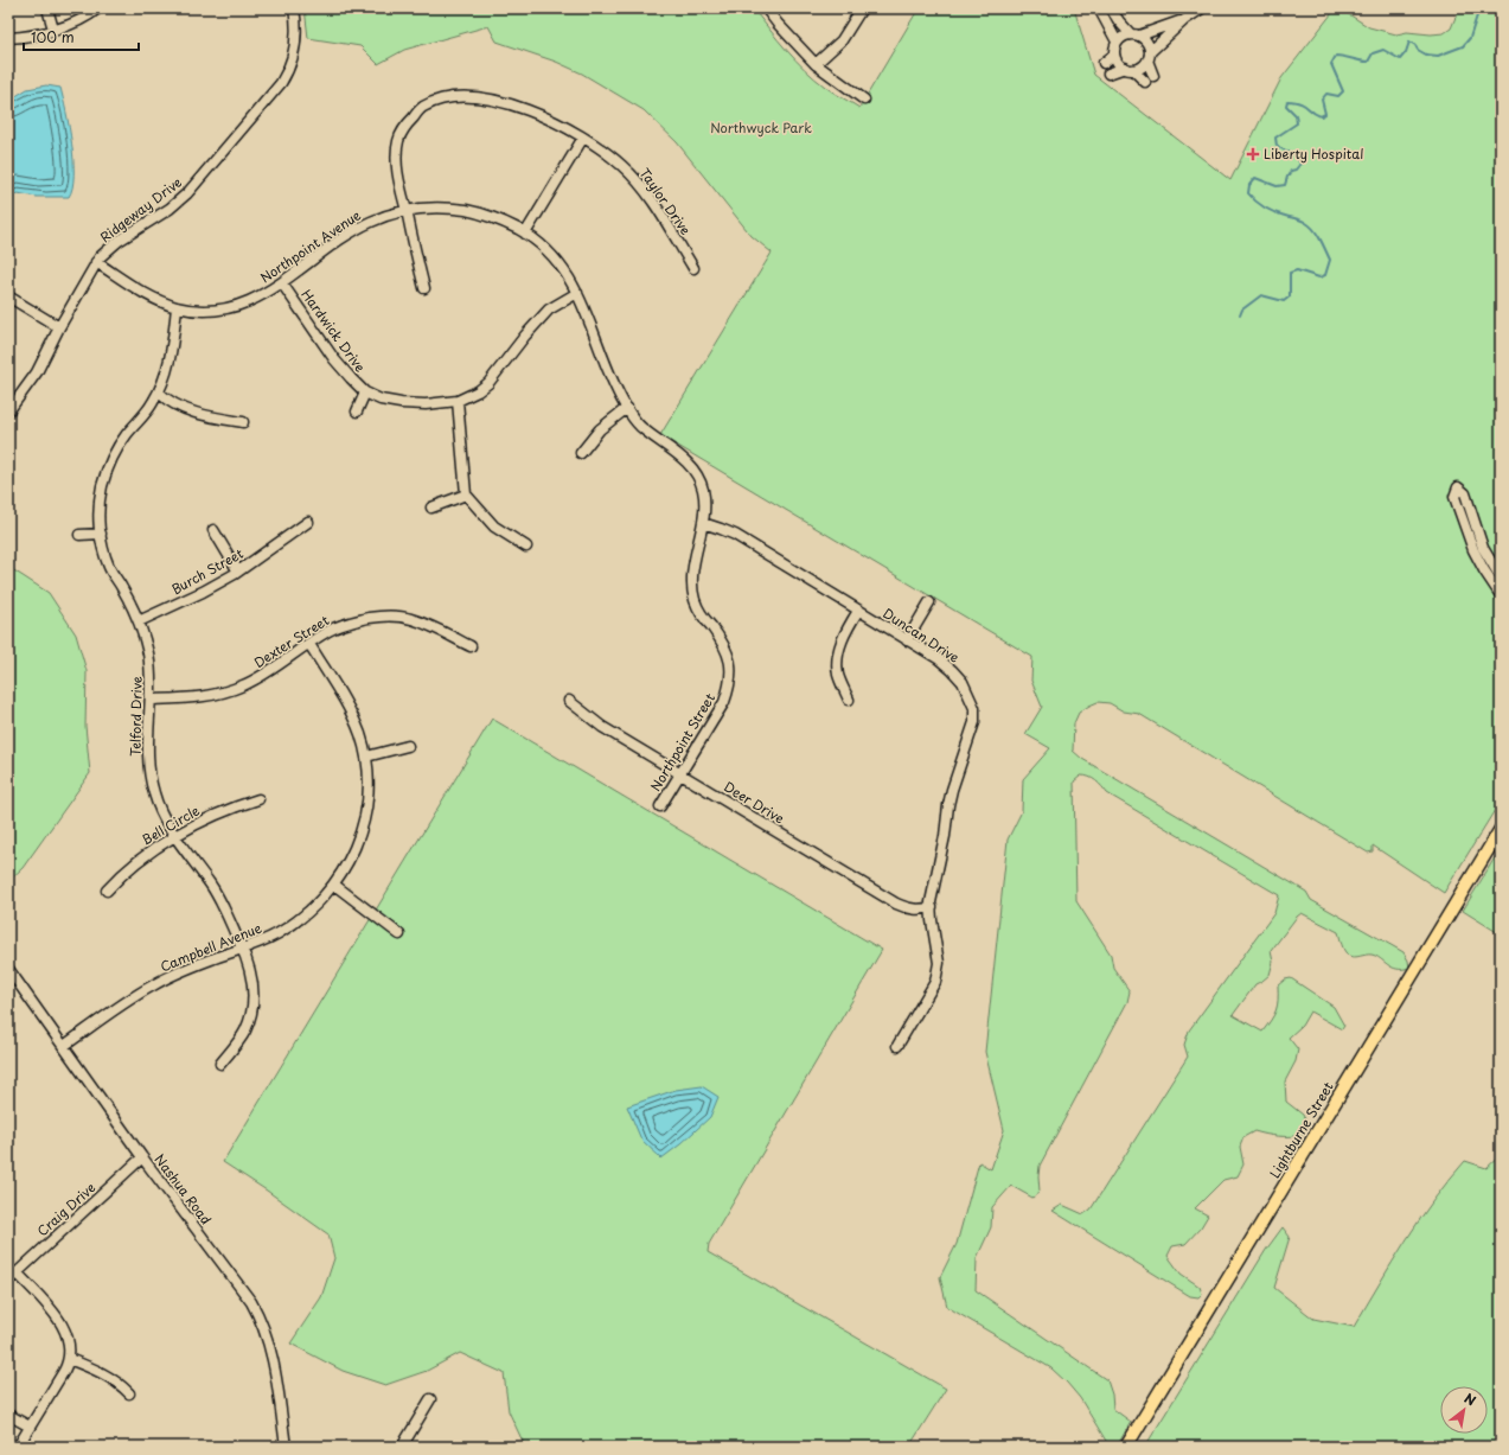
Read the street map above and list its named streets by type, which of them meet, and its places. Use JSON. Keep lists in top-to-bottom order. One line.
{"streets":{"main road":["Lightburne Street"],"street":["Taylor Drive","Ridgeway Drive","Northpoint Avenue","Hardwick Drive","Burch Street","Duncan Drive","Dexter Street","Telford Drive","Northpoint Street","Deer Drive","Bell Circle","Campbell Avenue","Nashua Road","Craig Drive"]},"crossings":[["Taylor Drive","Northpoint Avenue"],["Ridgeway Drive","Northpoint Avenue"],["Northpoint Avenue","Hardwick Drive"],["Northpoint Avenue","Telford Drive"],["Northpoint Avenue","Northpoint Street"],["Burch Street","Telford Drive"],["Duncan Drive","Northpoint Street"],["Duncan Drive","Deer Drive"],["Dexter Street","Telford Drive"],["Dexter Street","Campbell Avenue"],["Telford Drive","Bell Circle"],["Telford Drive","Campbell Avenue"],["Northpoint Street","Deer Drive"],["Campbell Avenue","Nashua Road"],["Nashua Road","Craig Drive"]],"parks":["Northwyck Park"],"places":{"health":["Liberty Hospital"]},"scale_bar":"100 m","north":"top right"}
